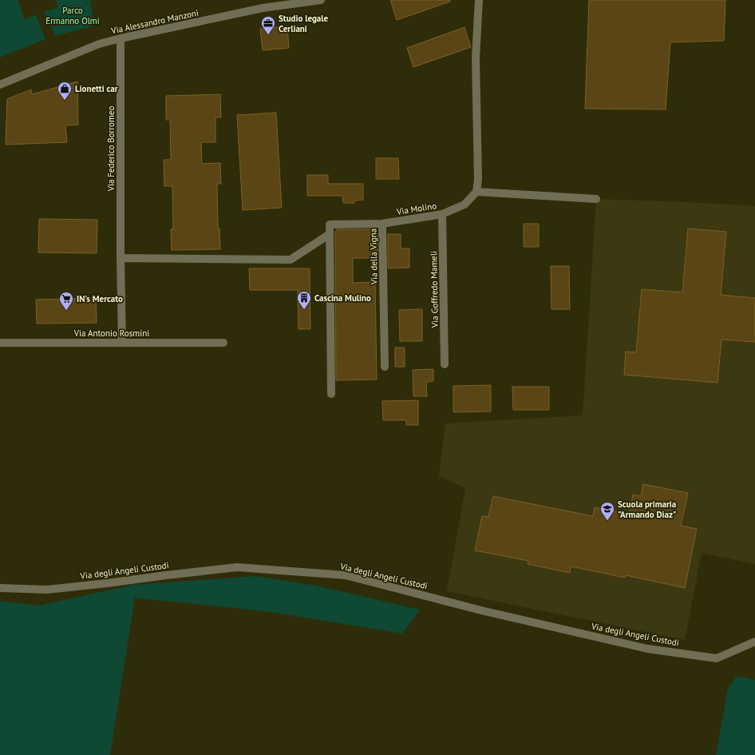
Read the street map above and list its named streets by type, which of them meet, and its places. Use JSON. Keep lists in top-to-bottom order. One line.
{"streets":{"street":["Via Alessandro Manzoni","Via Federico Borromeo","Via Molino","Via della Vigna","Via Goffredo Mameli","Via Antonio Rosmini","Via degli Angeli Custodi"]},"crossings":[["Via Alessandro Manzoni","Via Federico Borromeo"],["Via Federico Borromeo","Via Antonio Rosmini"],["Via Molino","Via della Vigna"],["Via Molino","Via Goffredo Mameli"]],"parks":["Parco Ermanno Olmi"],"places":{"office":["Studio legale Cerliani"],"shop":["Lionetti car"],"building":["Cascina Mulino"],"supermarket":["IN's Mercato"],"school or university":["Scuola primaria \"Armando Diaz\""]}}
